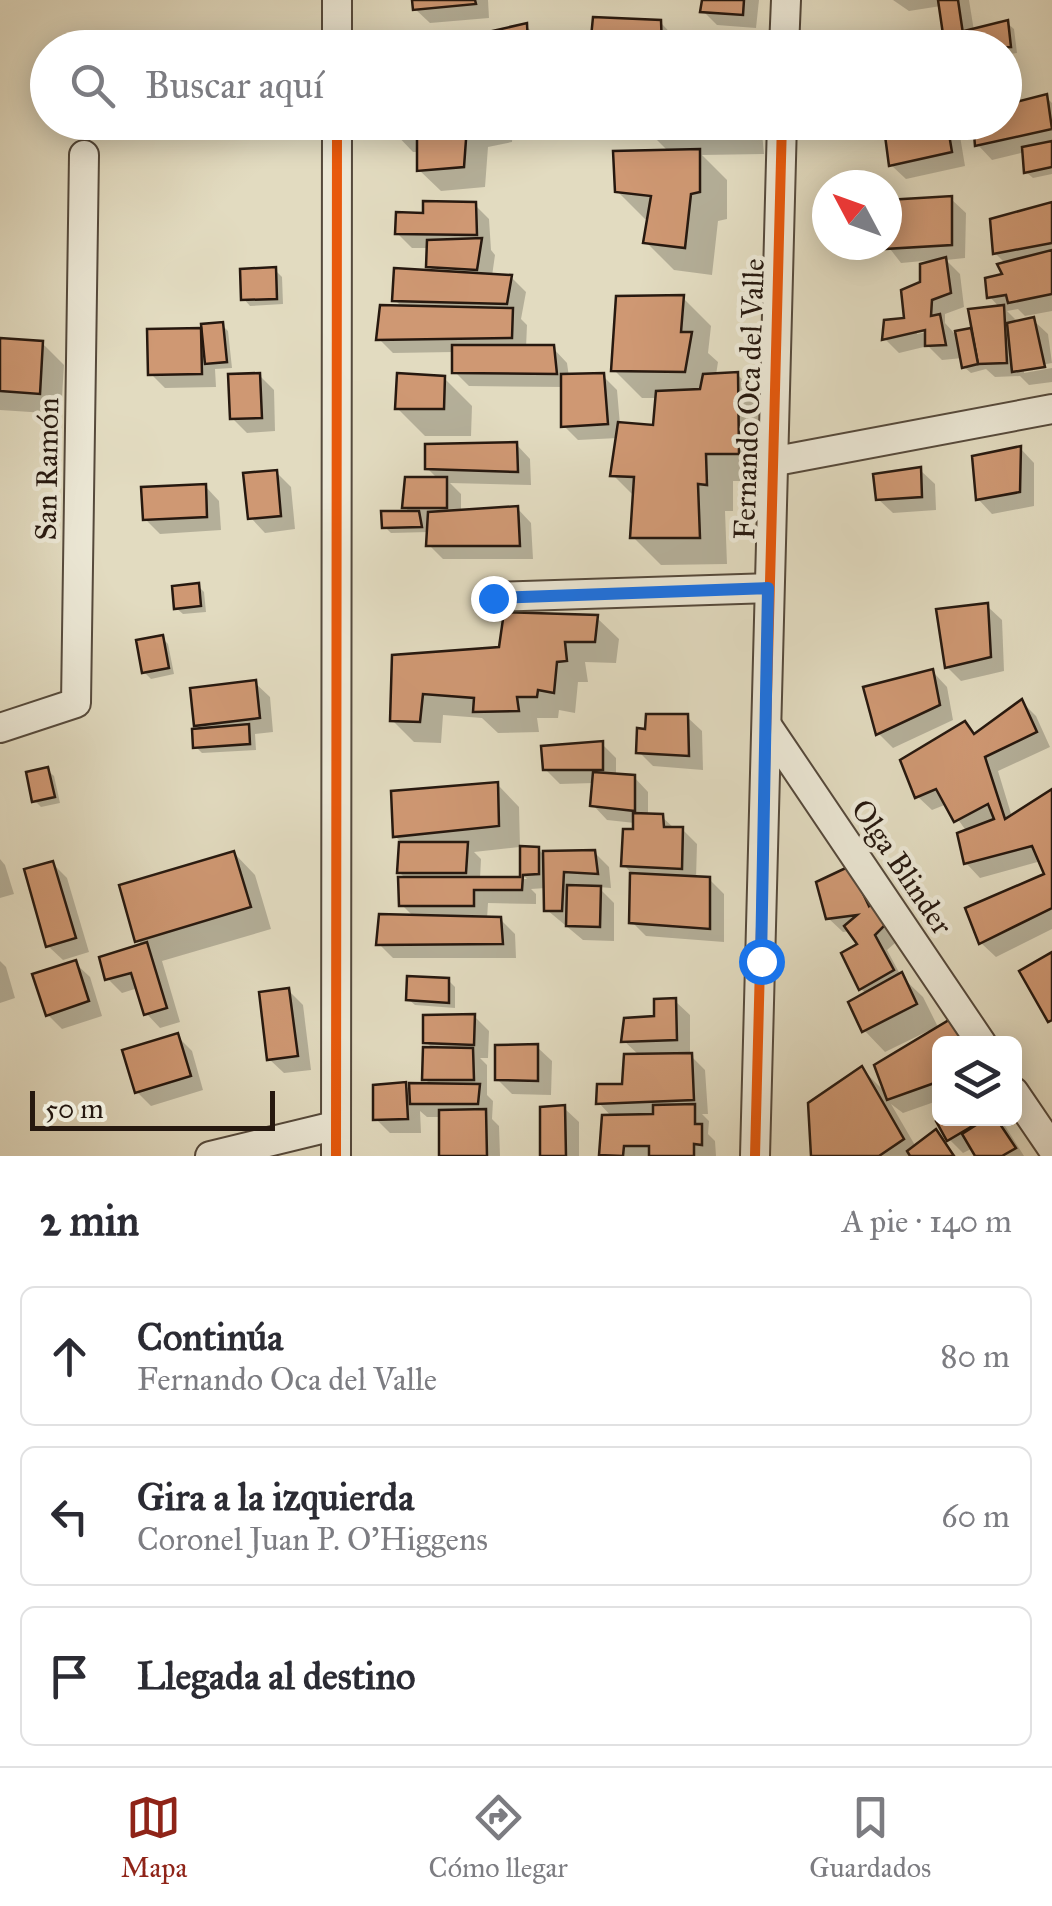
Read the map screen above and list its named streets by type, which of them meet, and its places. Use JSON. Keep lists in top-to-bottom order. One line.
{"streets":{"street":["Fernando Oca del Valle","San Ramón","Olga Blinder"]},"crossings":[["Fernando Oca del Valle","Olga Blinder"]],"scale_bar":"50 m","north":"top left","page":{"search":"Buscar aquí","scale":"50 m","heading":["2 min","A pie · 140 m"],"list":[["Continúa","Fernando Oca del Valle","80 m"],["Gira a la izquierda","Coronel Juan P. O'Higgens","60 m"],"Llegada al destino"],"nav":["Mapa","Cómo llegar","Guardados"]}}
